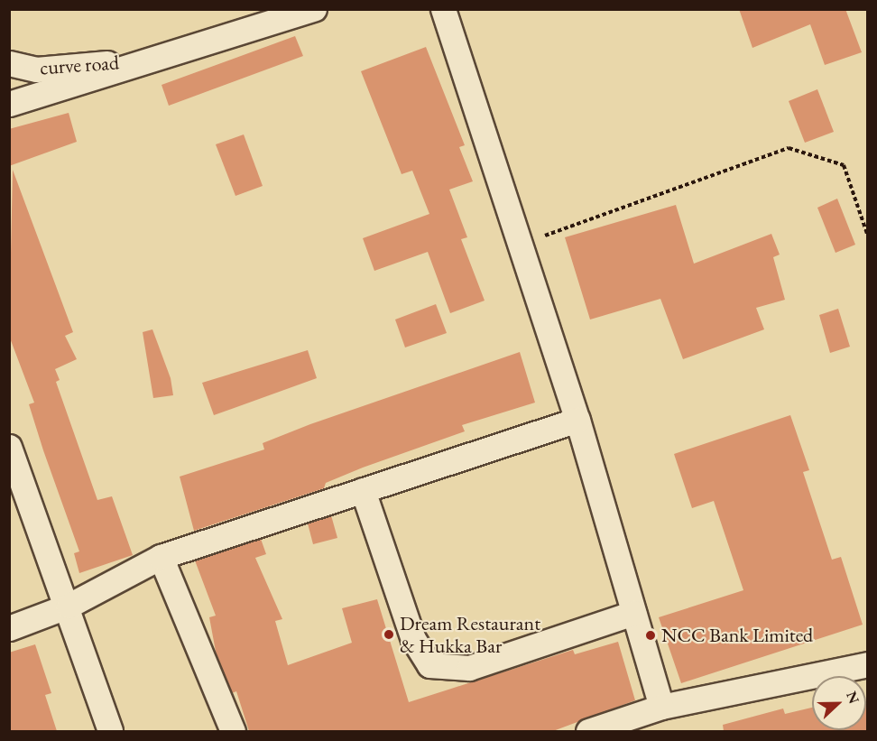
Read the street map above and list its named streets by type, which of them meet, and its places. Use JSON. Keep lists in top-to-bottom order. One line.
{"streets":{"street":["curve road"]},"places":["Dream Restaurant & Hukka Bar","NCC Bank Limited"],"north":"right"}
